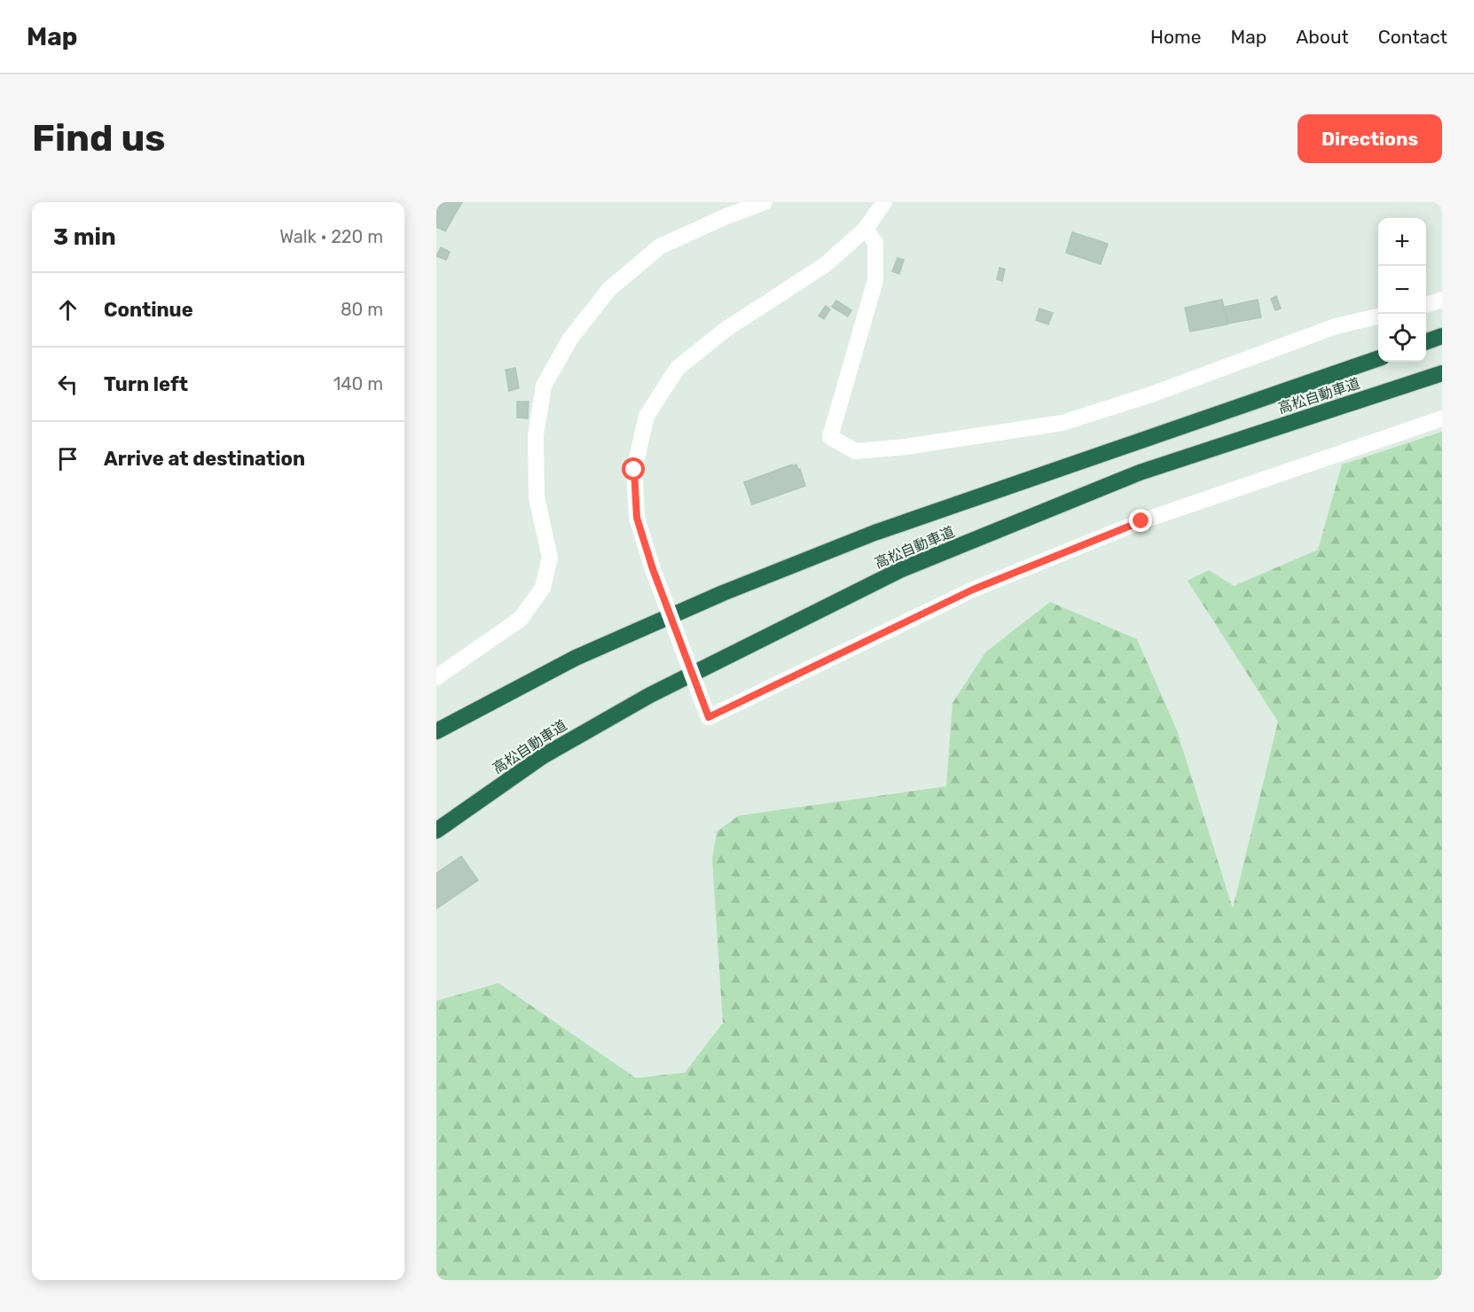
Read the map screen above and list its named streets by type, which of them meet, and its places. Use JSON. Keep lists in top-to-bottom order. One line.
{"streets":{"highway":["高松自動車道"]},"page":{"header":"Map","nav":["Home","Map","About","Contact"],"buttons":"Directions","title":"Find us","heading":["3 min","Walk · 220 m"],"map_buttons":["+","−"],"list":[["Continue","80 m"],["Turn left","140 m"],"Arrive at destination"]}}
